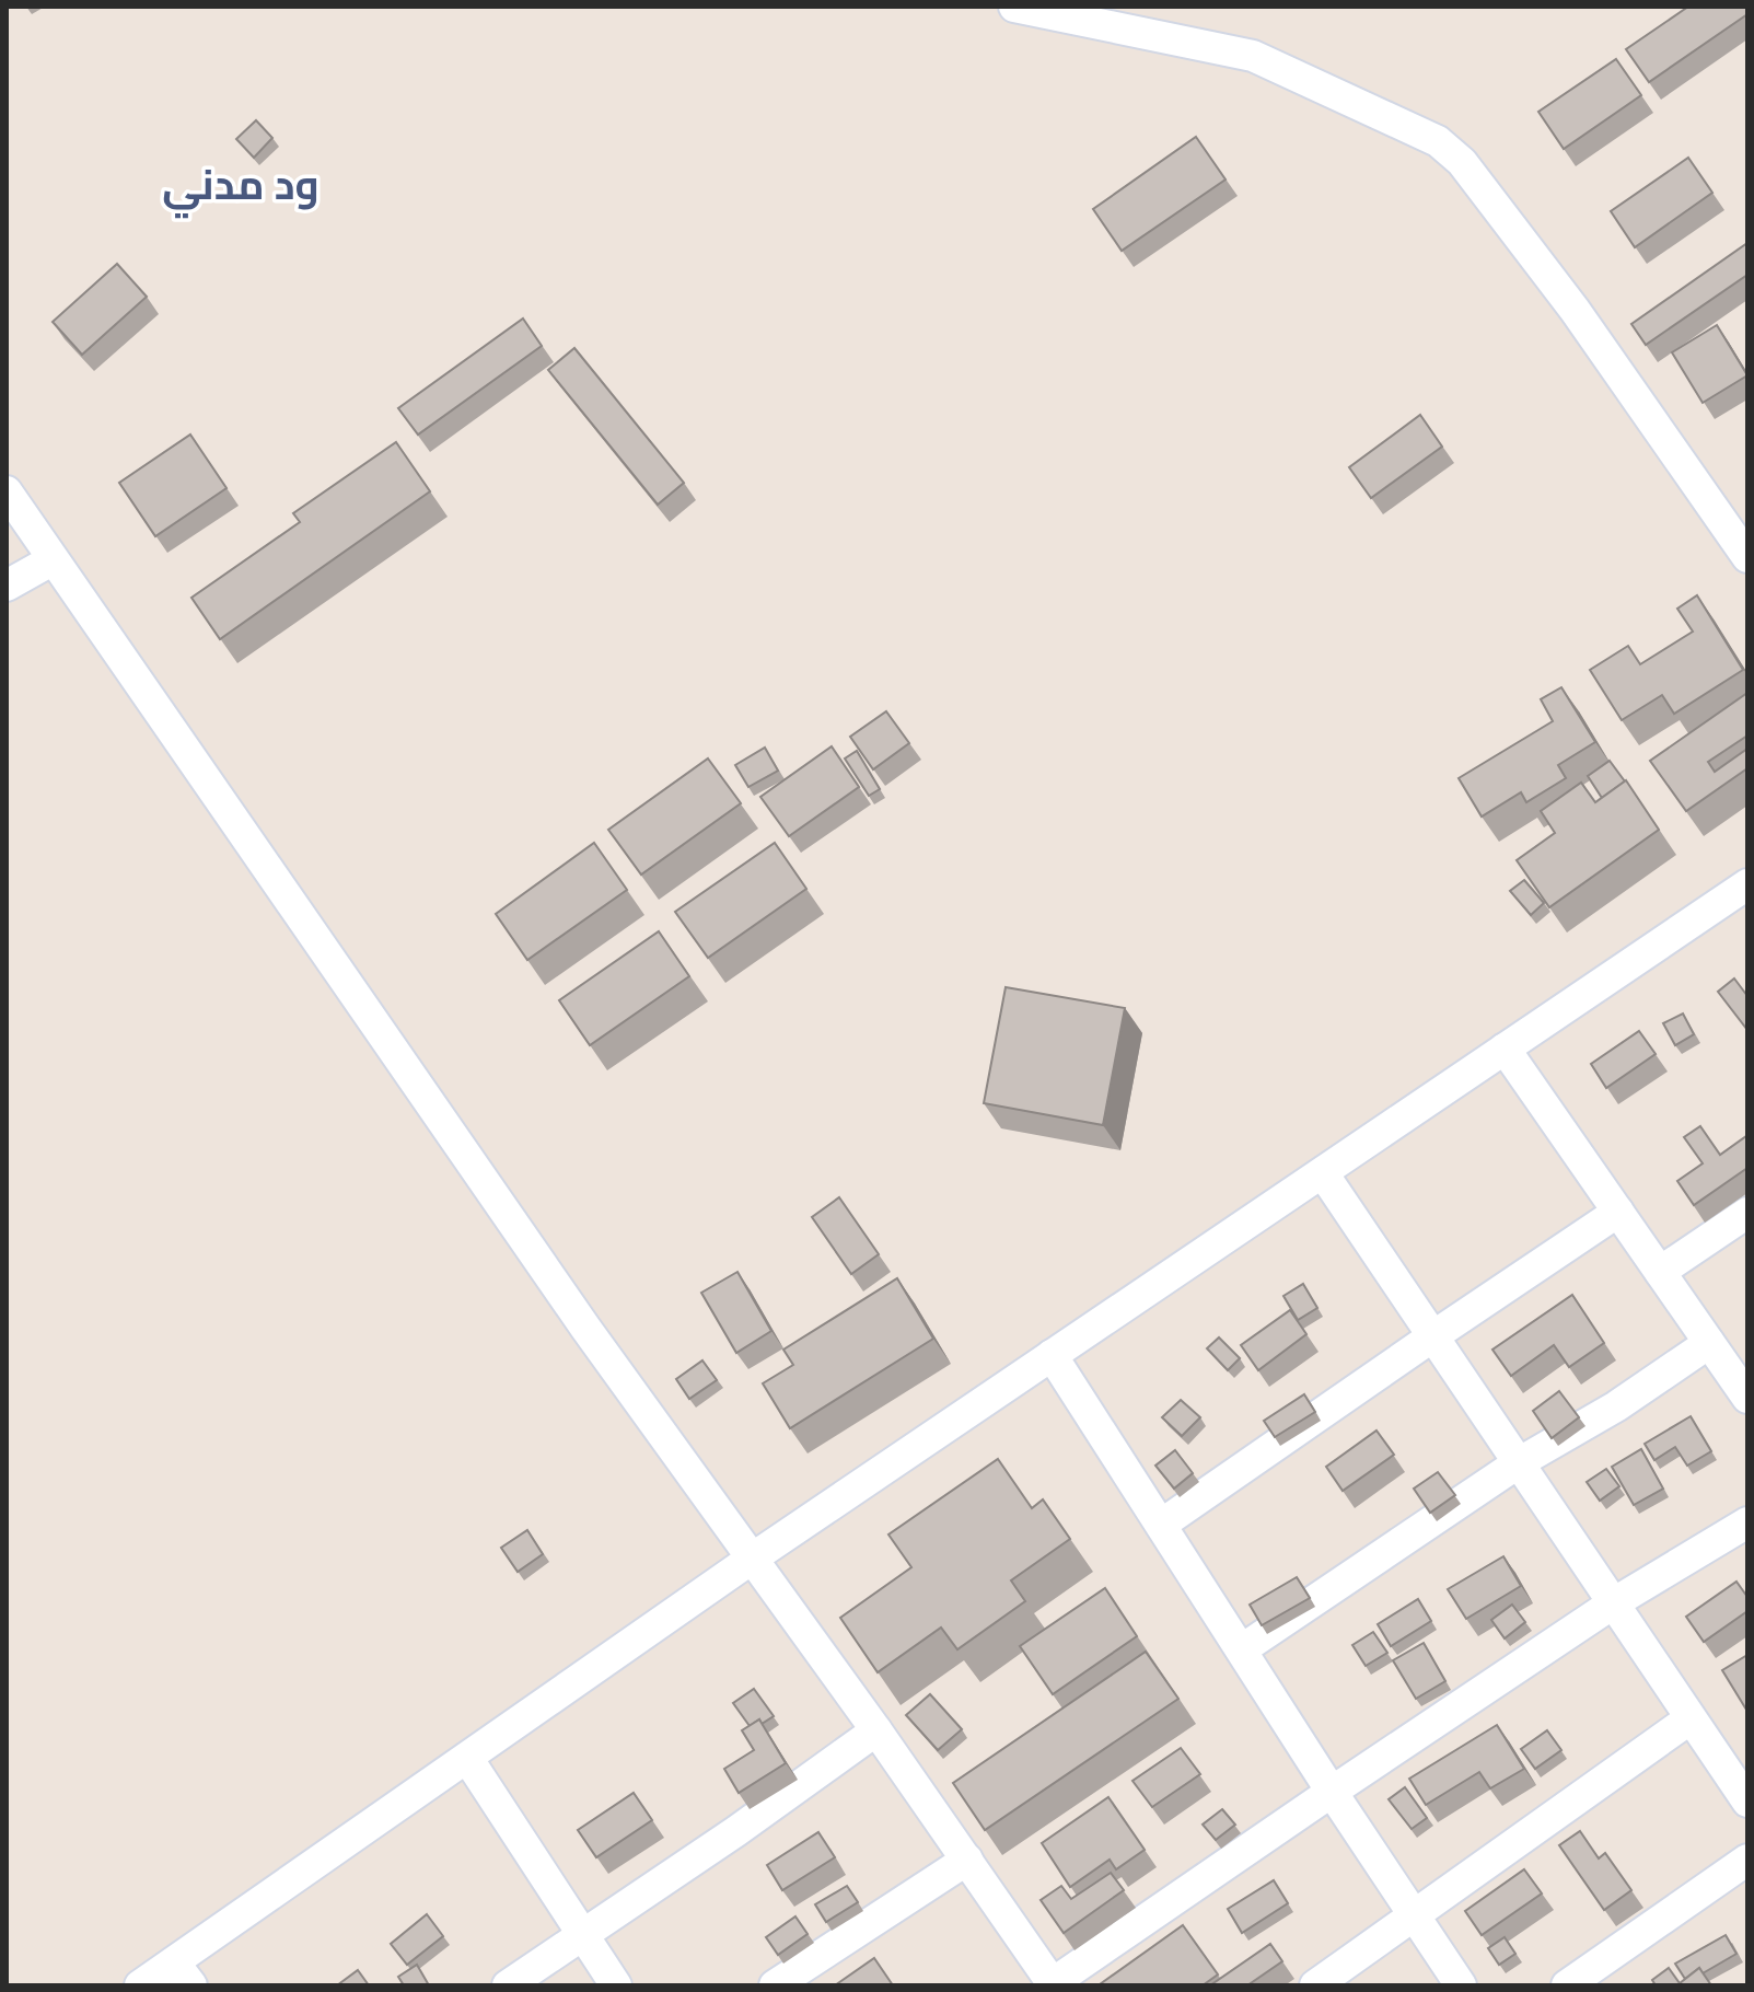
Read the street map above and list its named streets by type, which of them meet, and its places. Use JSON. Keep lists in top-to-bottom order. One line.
{"districts":["ود مدني"]}
